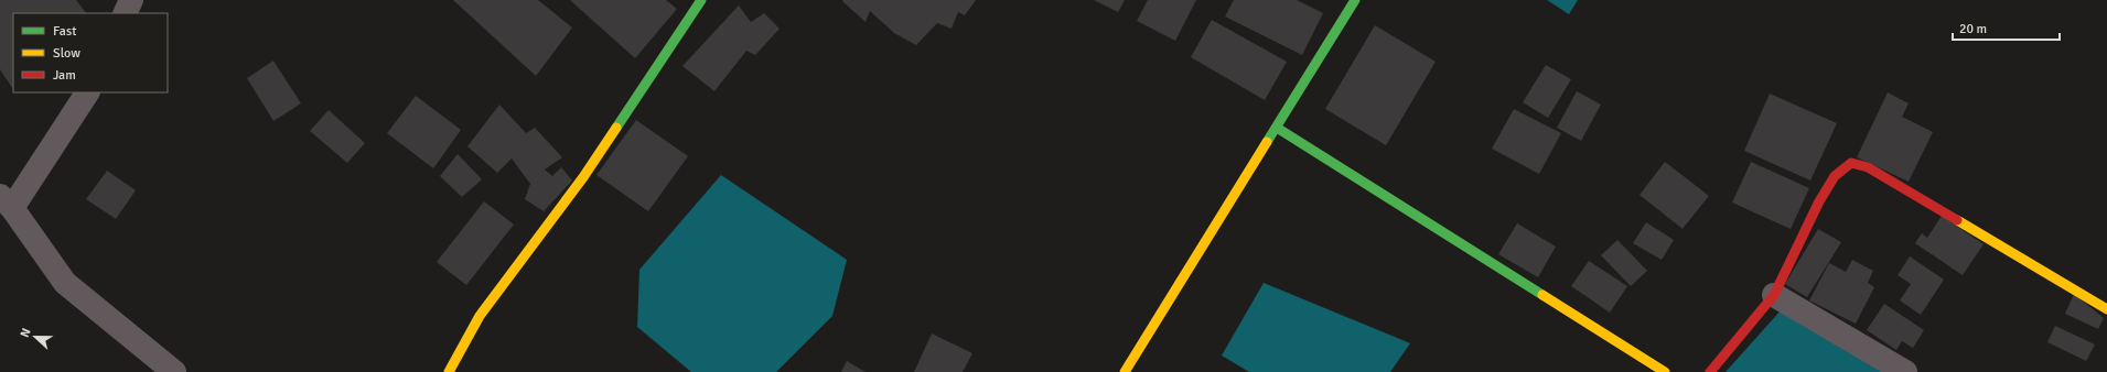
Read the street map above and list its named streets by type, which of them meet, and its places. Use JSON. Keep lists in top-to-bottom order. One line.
{"legend":["Fast","Slow","Jam"],"scale_bar":"20 m","north":"left"}
